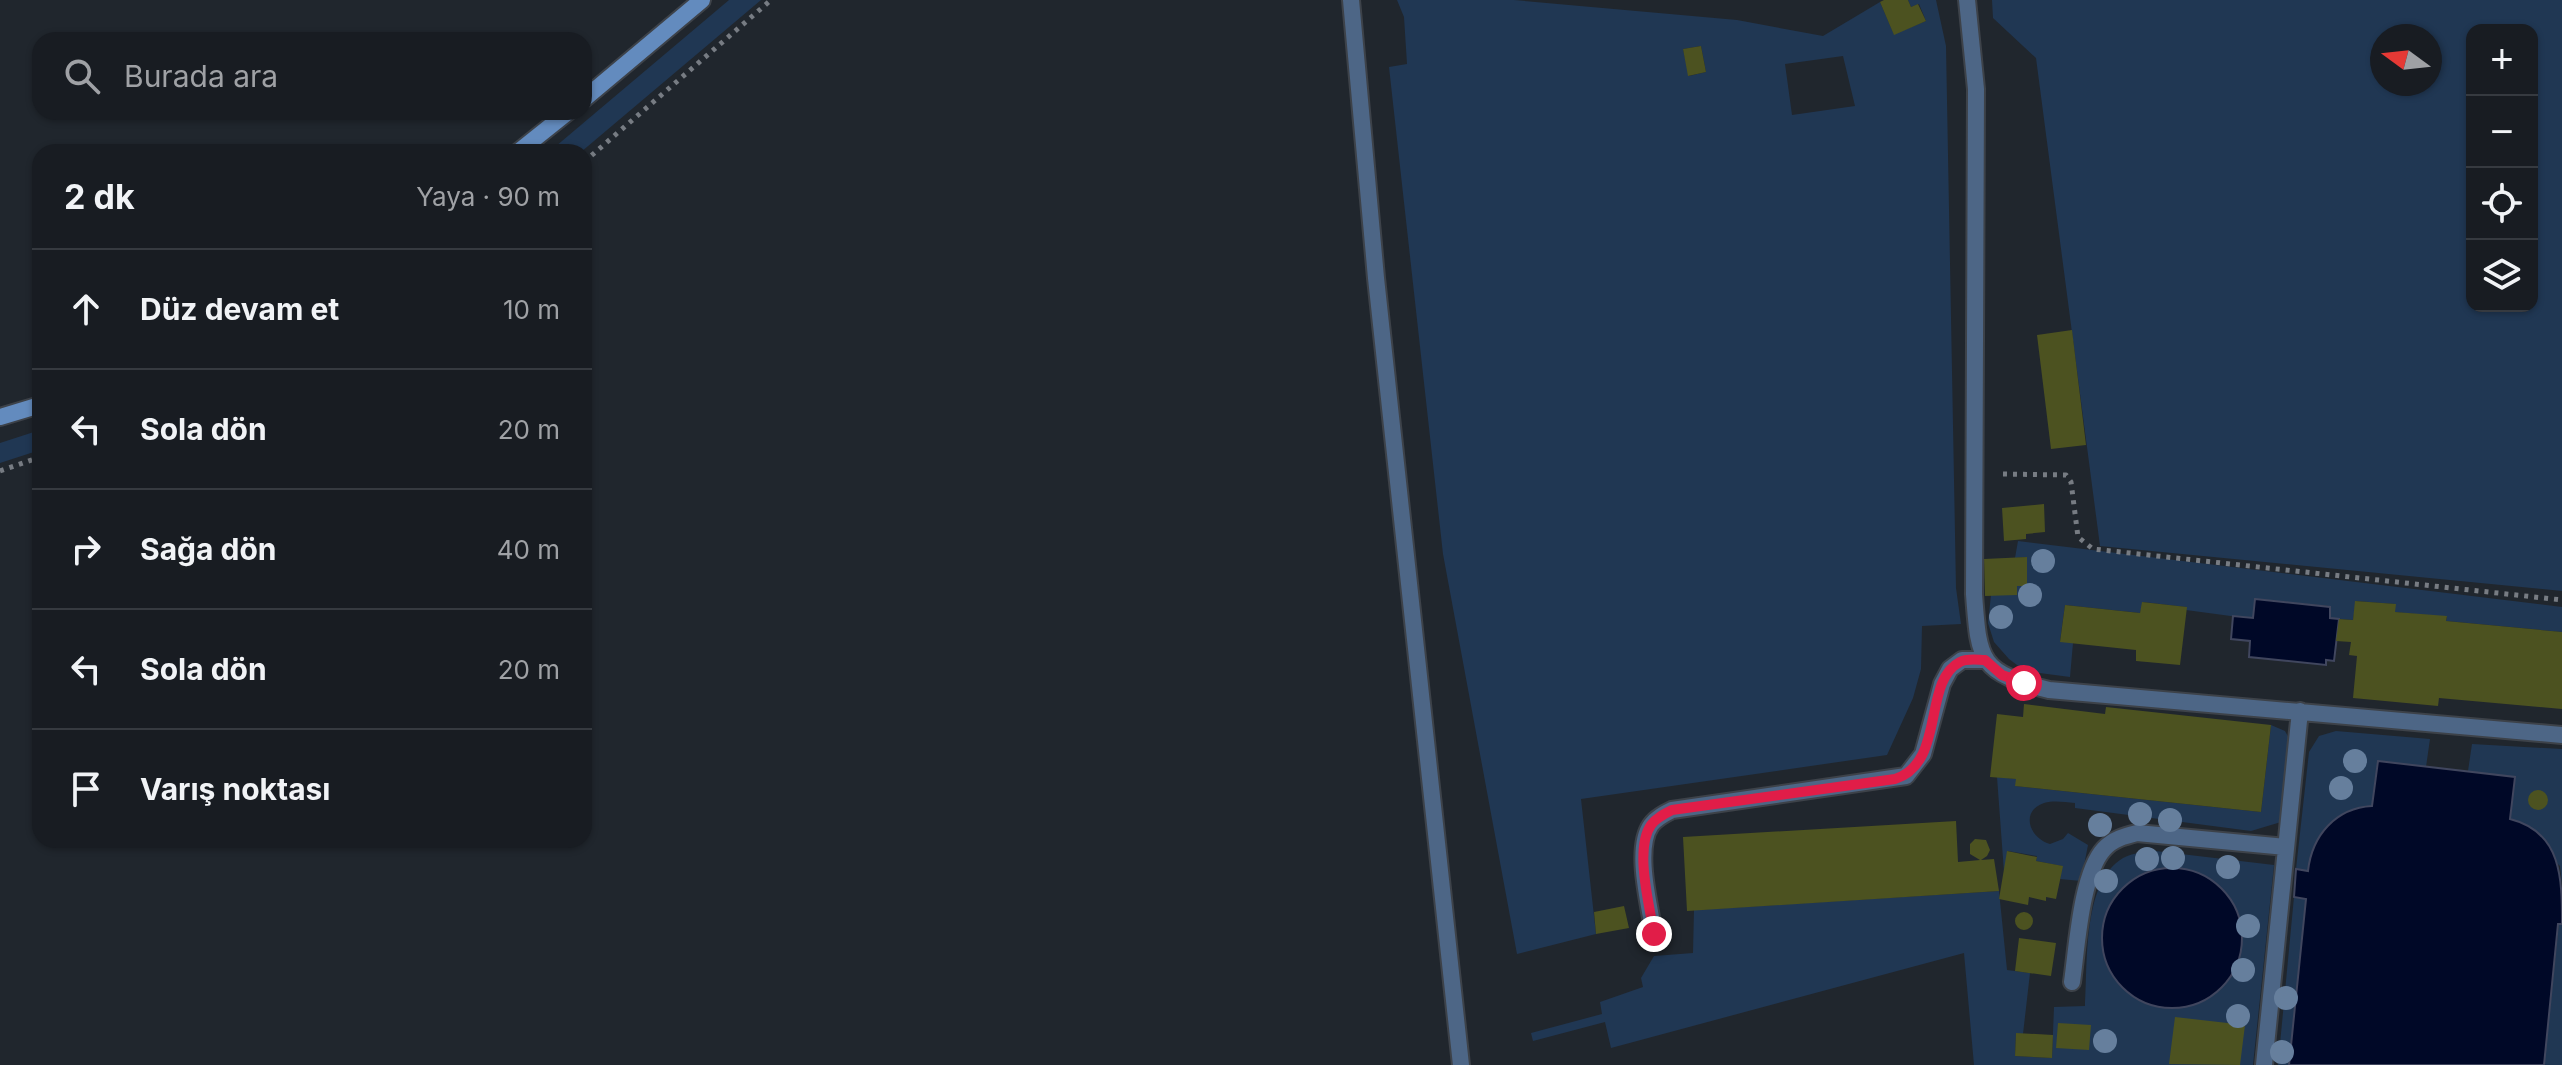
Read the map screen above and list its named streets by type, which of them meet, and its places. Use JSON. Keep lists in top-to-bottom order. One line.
{"north":"left","page":{"map_buttons":["+","−"],"search":"Burada ara","heading":["2 dk","Yaya · 90 m"],"list":[["Düz devam et","10 m"],["Sola dön","20 m"],["Sağa dön","40 m"],["Sola dön","20 m"],"Varış noktası"]}}
